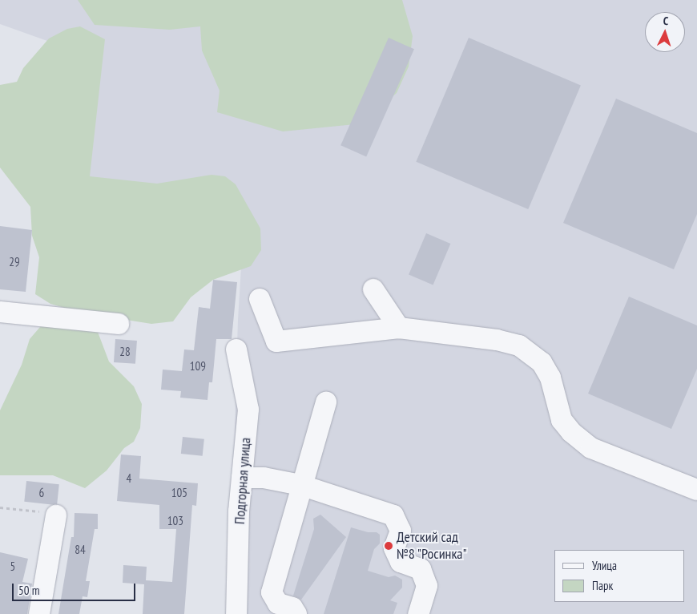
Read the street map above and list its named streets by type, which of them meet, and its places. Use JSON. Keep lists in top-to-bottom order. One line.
{"streets":{"street":["Подгорная улица"]},"places":["Детский сад №8 \"Росинка\""],"house_numbers":["29","28","109","4","6","105","103","84","5"],"legend":["Улица","Парк"],"scale_bar":"50 m","north":"top"}
